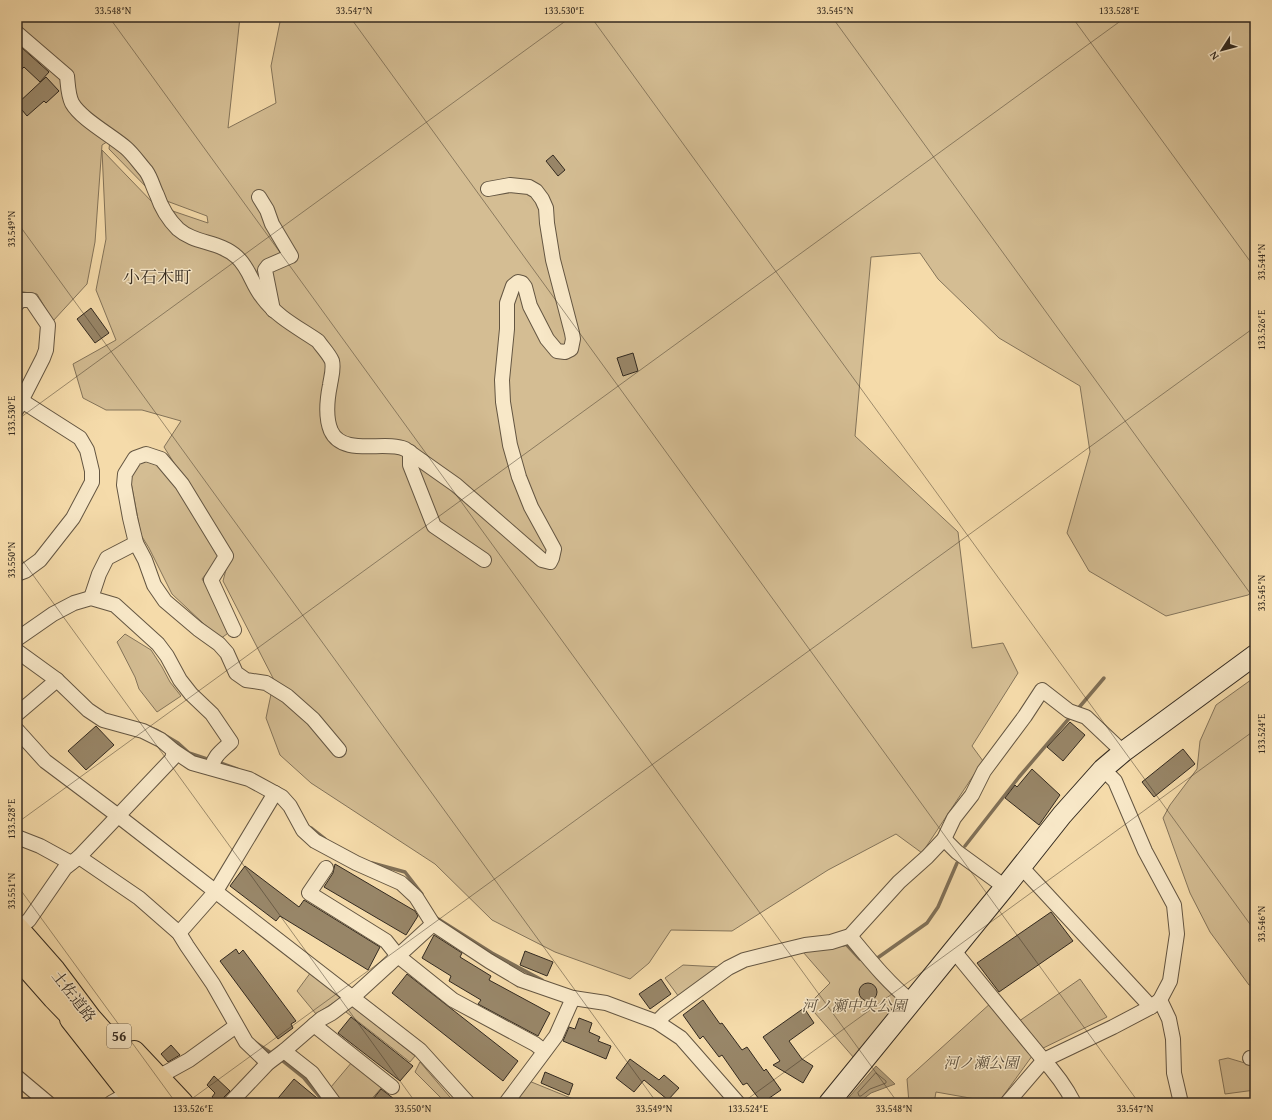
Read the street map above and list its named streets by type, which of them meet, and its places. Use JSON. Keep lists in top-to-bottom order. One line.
{"streets":{"highway":["土佐道路","56"]},"crossings":[["土佐道路","56"]],"districts":["小石木町"],"parks":["河ノ瀬中央公園","河ノ瀬公園"],"north":"bottom left","coordinates":["33.548°N","33.547°N","133.530°E","33.545°N","133.528°E","33.549°N","33.544°N","133.526°E","33.550°N","133.524°E","33.551°N","33.546°N"]}
